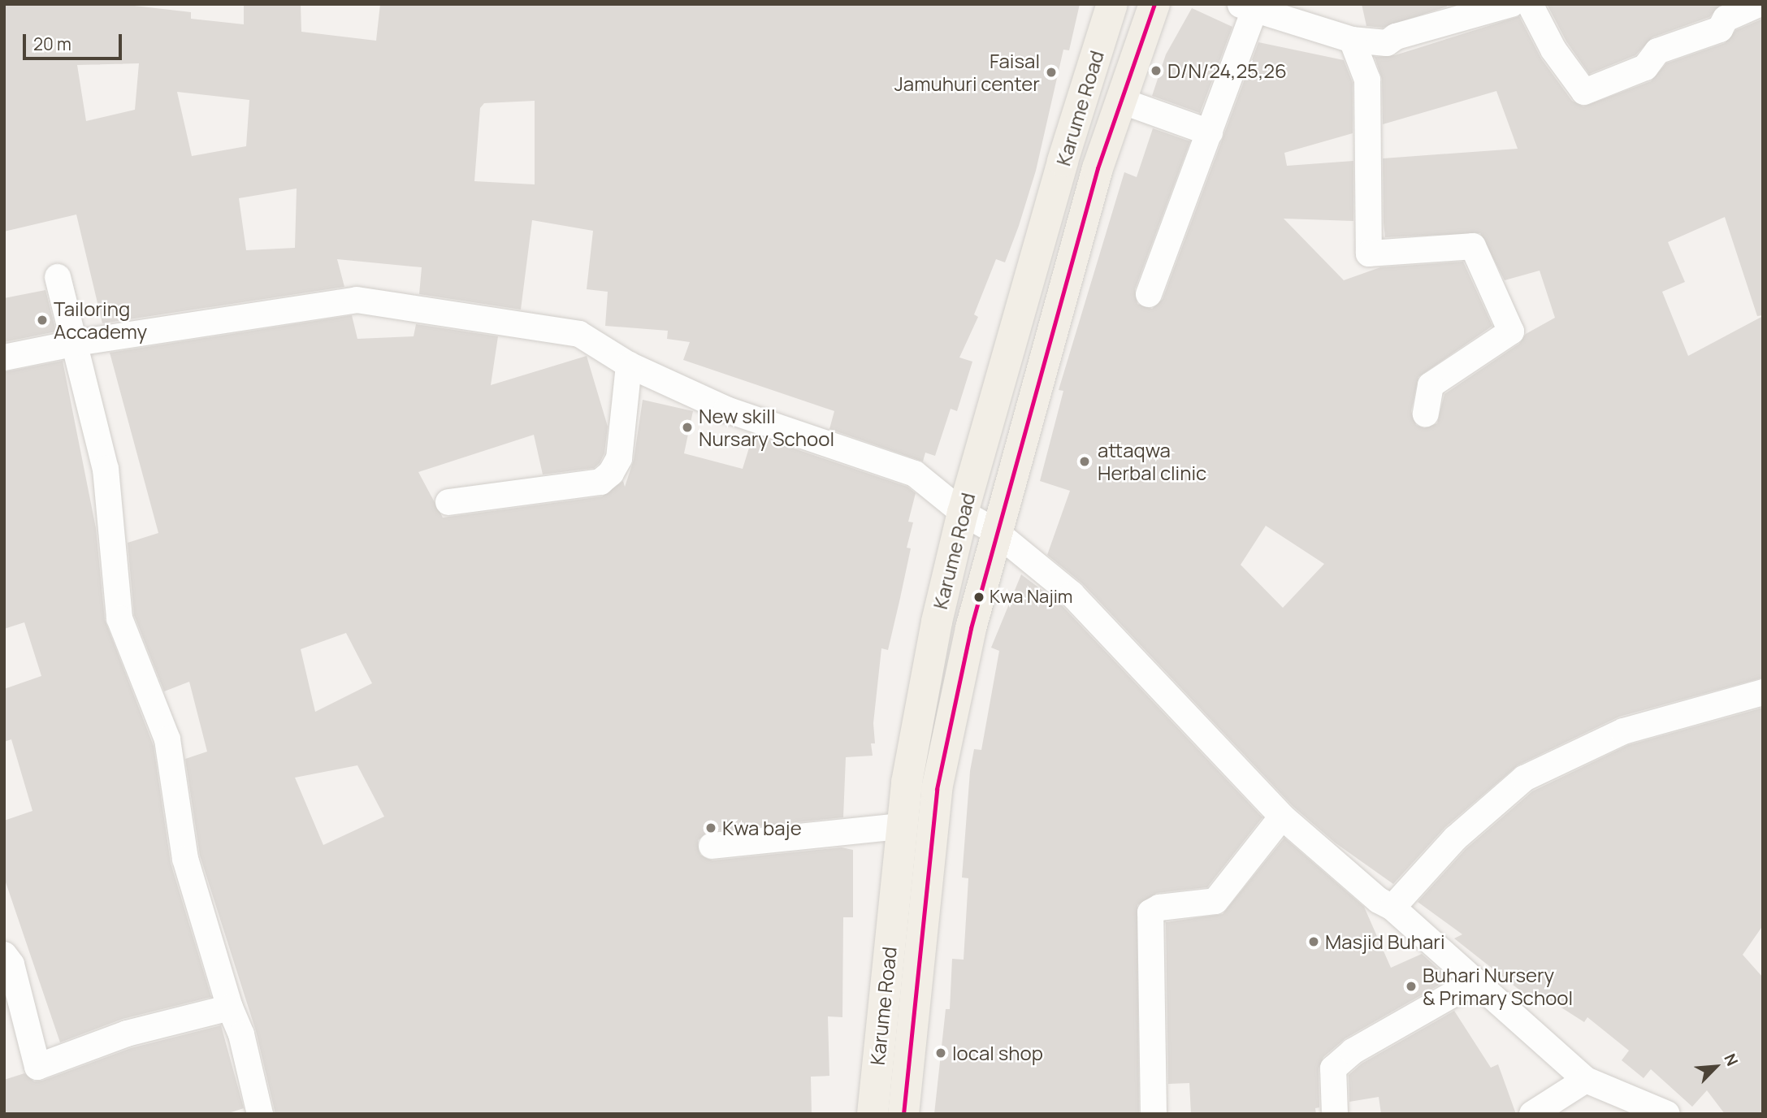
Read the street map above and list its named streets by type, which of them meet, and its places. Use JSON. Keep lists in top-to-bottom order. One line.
{"streets":{"main road":["Karume Road"]},"places":["D/N/24,25,26","Faisal Jamuhuri center","Tailoring Accademy","New skill Nursary School","attaqwa Herbal clinic","Kwa Najim","Kwa baje","Masjid Buhari","Buhari Nursery & Primary School","local shop"],"scale_bar":"20 m","north":"top right"}
